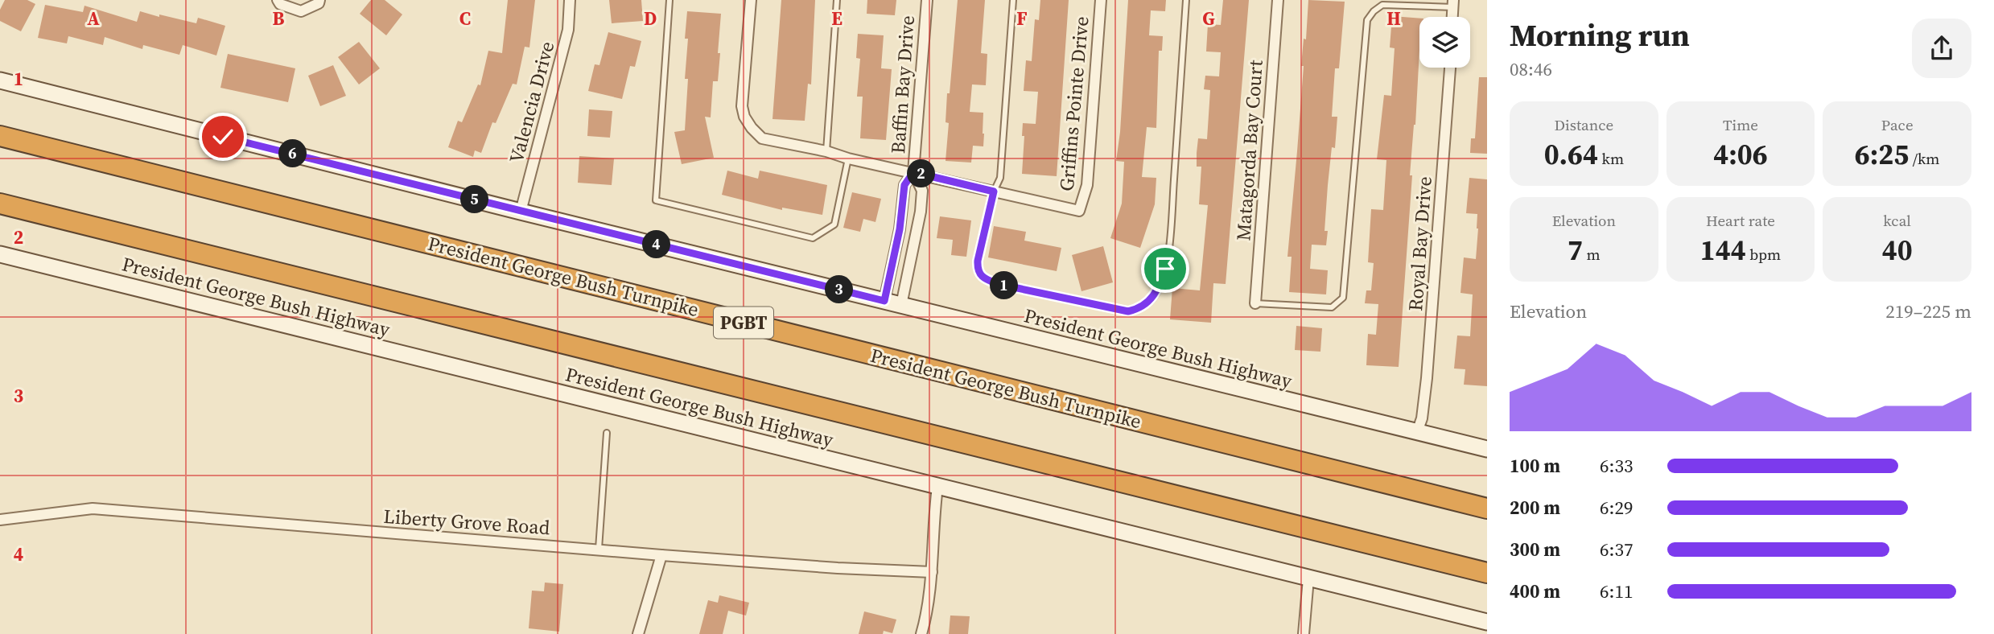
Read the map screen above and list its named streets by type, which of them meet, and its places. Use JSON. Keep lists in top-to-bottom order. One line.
{"streets":{"highway":["President George Bush Turnpike","PGBT"],"main road":["President George Bush Highway"],"street":["Baffin Bay Drive","Valencia Drive","Griffins Pointe Drive","Matagorda Bay Court","Royal Bay Drive","Liberty Grove Road"]},"crossings":[["Baffin Bay Drive","President George Bush Highway"],["Valencia Drive","President George Bush Highway"],["Royal Bay Drive","President George Bush Highway"]],"page":{"heading":["Morning run","08:46"],"stats":[["Distance","0.64 km"],["Time","4:06"],["Pace","6:25 /km"],["Elevation","7 m"],["Heart rate","144 bpm"],["kcal","40"]],"pins":["6","2","5","4","1","3"],"chart":["Elevation","219–225 m"],"list":[{"name":"100 m","note":"6:33"},{"name":"200 m","note":"6:29"},{"name":"300 m","note":"6:37"},{"name":"400 m","note":"6:11"}]},"grid":{"columns":["A","B","C","D","E","F","G","H"],"rows":["1","2","3","4"]}}
